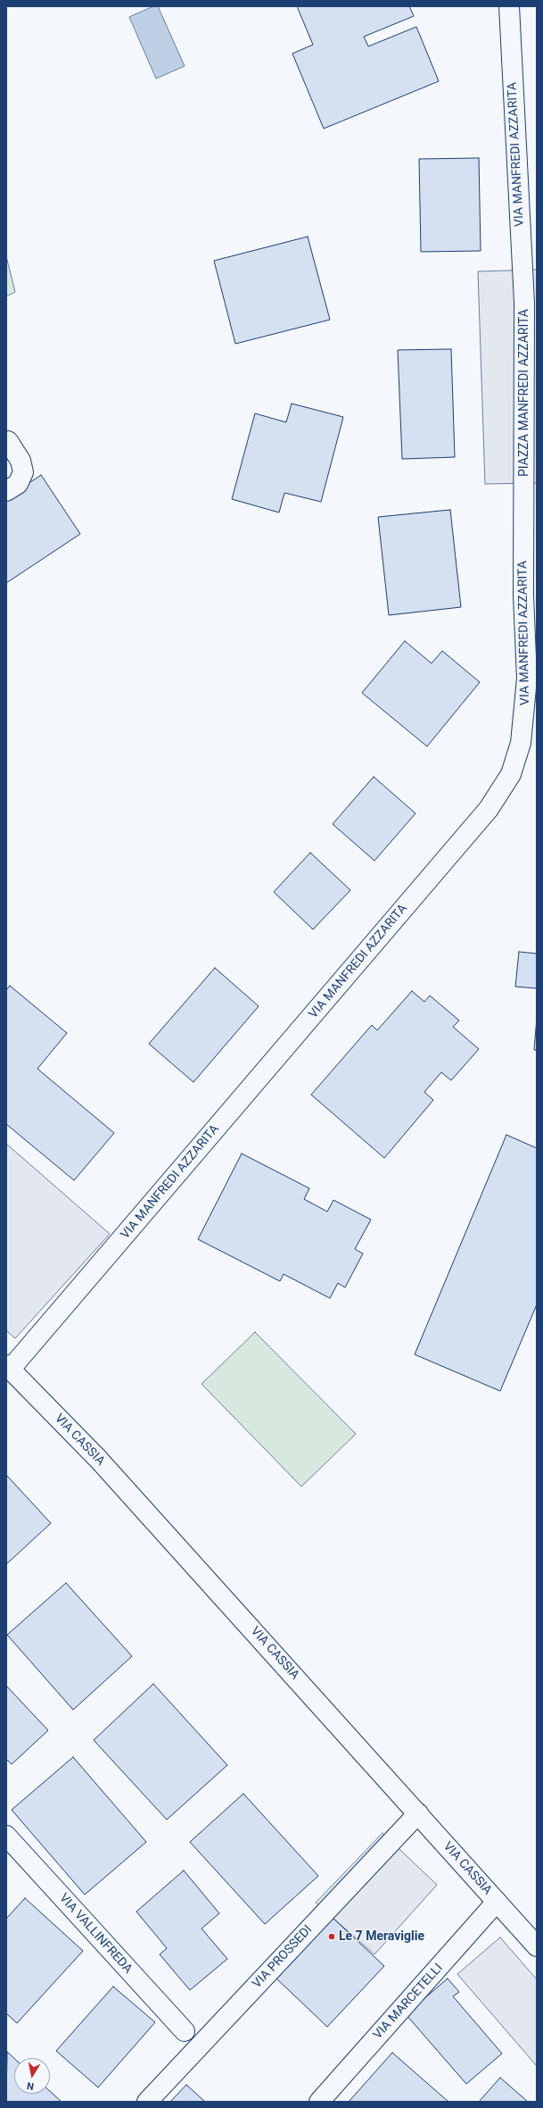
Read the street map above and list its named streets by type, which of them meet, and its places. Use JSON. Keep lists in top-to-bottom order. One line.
{"streets":{"street":["VIA MANFREDI AZZARITA","PIAZZA MANFREDI AZZARITA","VIA CASSIA","VIA VALLINFREDA","VIA PROSSEDI","VIA MARCETELLI"]},"crossings":[["VIA MANFREDI AZZARITA","PIAZZA MANFREDI AZZARITA"],["VIA MANFREDI AZZARITA","VIA CASSIA"],["VIA CASSIA","VIA PROSSEDI"],["VIA CASSIA","VIA MARCETELLI"]],"places":["Le 7 Meraviglie"],"north":"bottom"}
